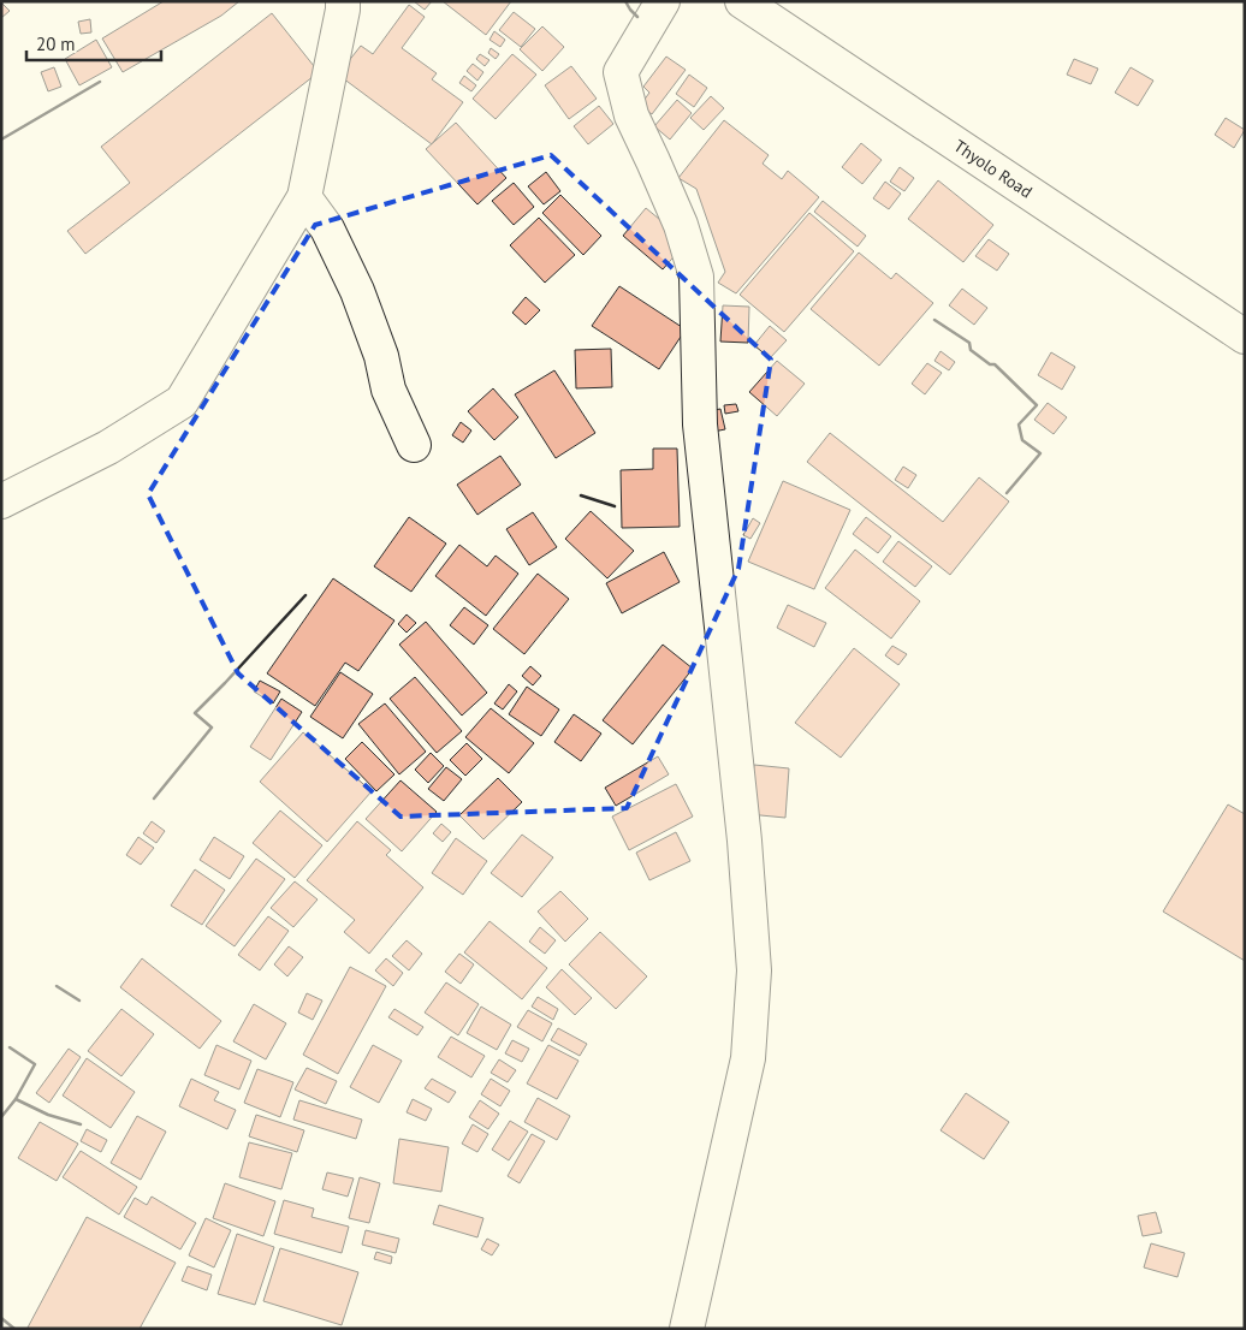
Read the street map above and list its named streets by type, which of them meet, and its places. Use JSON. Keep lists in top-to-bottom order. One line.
{"streets":{"main road":["Thyolo Road"]},"scale_bar":"20 m"}
